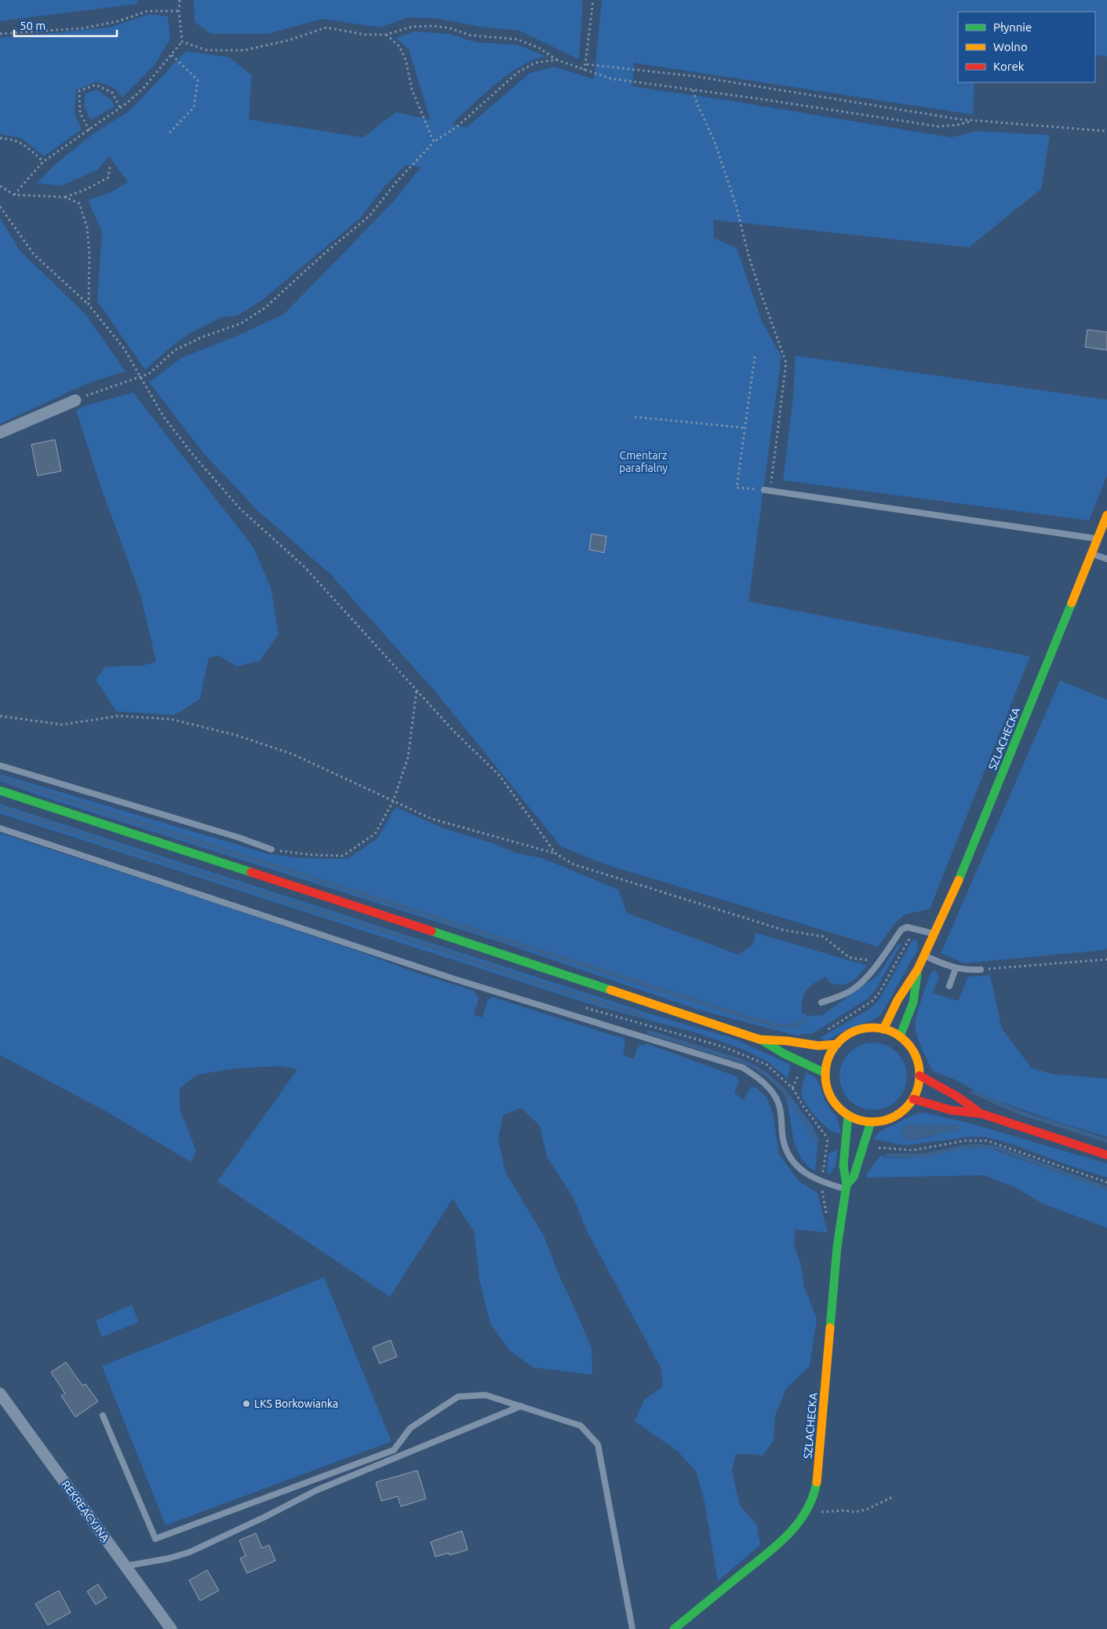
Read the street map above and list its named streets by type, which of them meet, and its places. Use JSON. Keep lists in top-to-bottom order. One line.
{"streets":{"main road":["SZLACHECKA"],"street":["REKREACYJNA"]},"parks":["Cmentarz parafialny"],"places":["LKS Borkowianka"],"legend":["Płynnie","Wolno","Korek"],"scale_bar":"50 m"}
